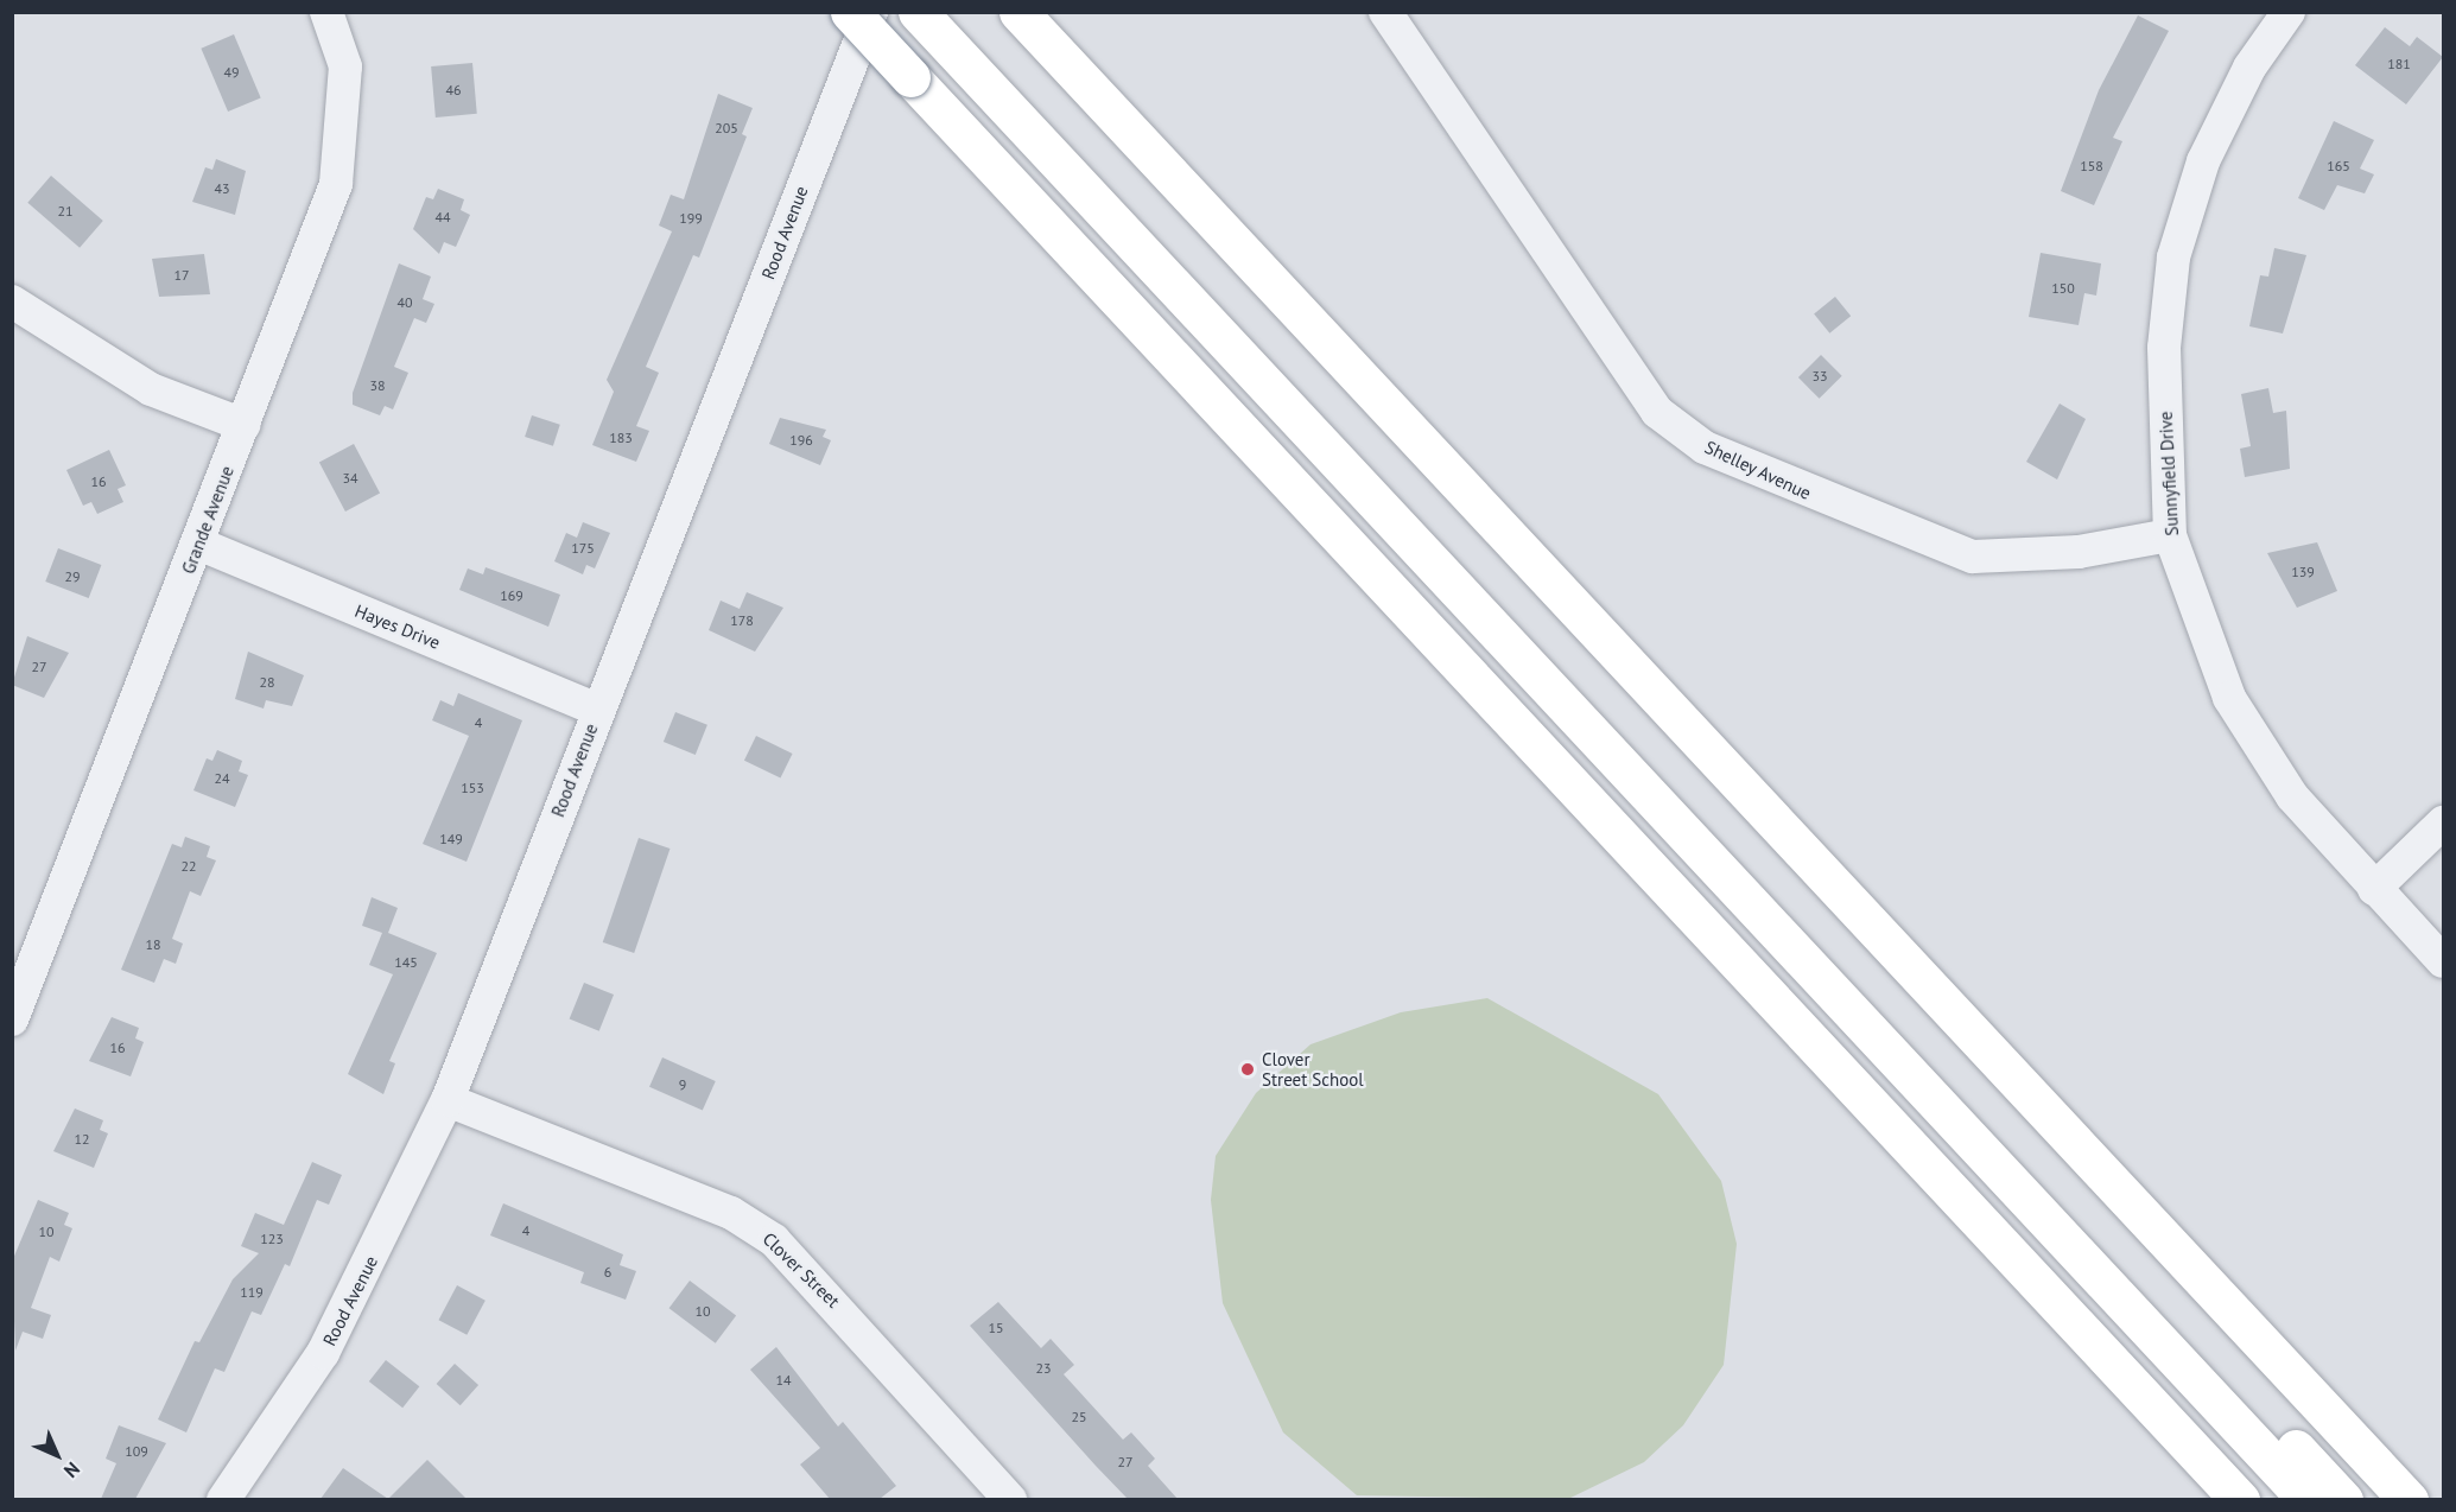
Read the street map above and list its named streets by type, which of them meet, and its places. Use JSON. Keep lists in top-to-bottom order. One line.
{"streets":{"street":["Rood Avenue","Shelley Avenue","Sunnyfield Drive","Grande Avenue","Hayes Drive","Clover Street"]},"crossings":[["Rood Avenue","Hayes Drive"],["Rood Avenue","Clover Street"],["Shelley Avenue","Sunnyfield Drive"],["Grande Avenue","Hayes Drive"]],"places":["Clover Street School"],"house_numbers":["181","49","46","205","158","165","43","21","44","199","17","150","40","33","38","183","196","34","16","175","139","29","169","178","27","28","4","24","153","149","22","18","145","16","9","12","4","10","123","6","119","10","15","23","14","25","109","27"],"north":"bottom right"}
